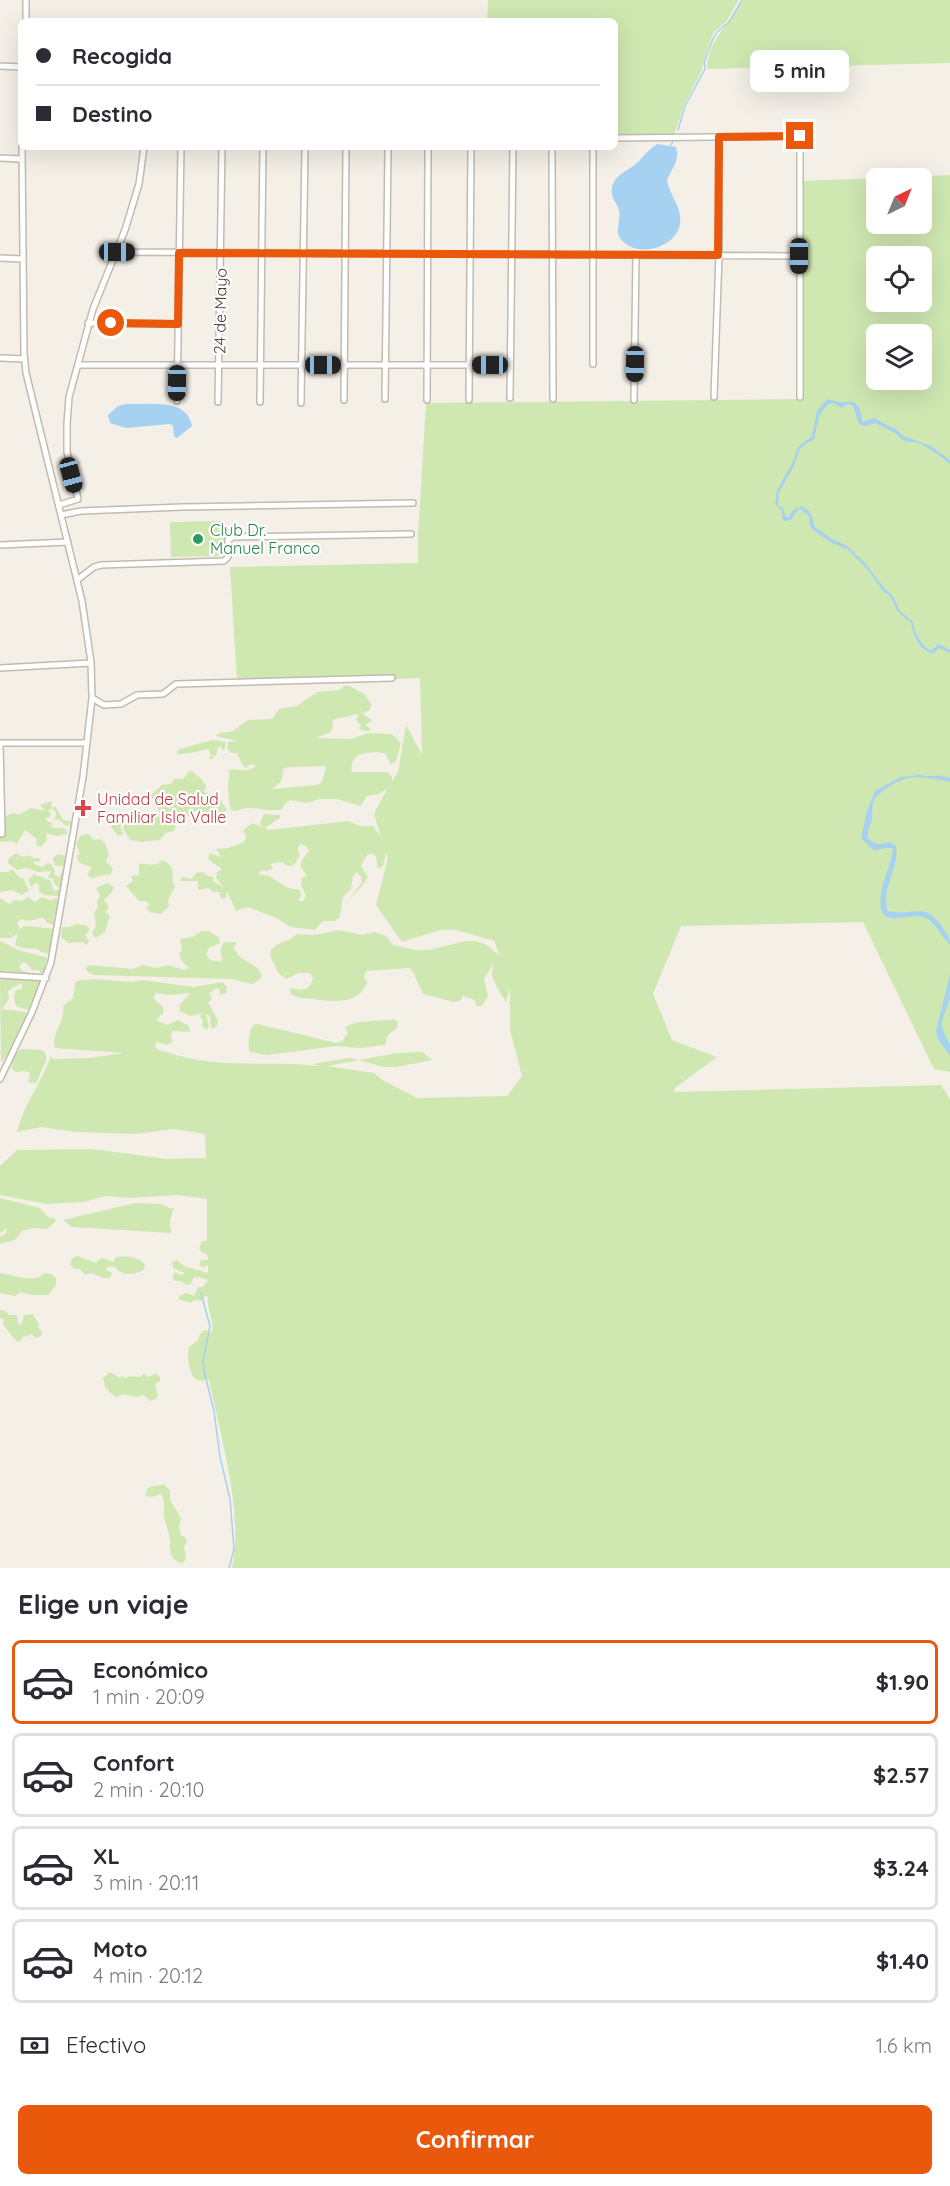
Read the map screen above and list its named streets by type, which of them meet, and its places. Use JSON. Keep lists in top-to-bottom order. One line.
{"streets":{"street":["24 de Mayo"]},"places":{"other":["Club Dr. Manuel Franco"],"health":["Unidad de Salud Familiar Isla Valle"]},"north":"top right","page":{"banner":["Recogida","Destino"],"bubble":"5 min","heading":"Elige un viaje","list":[{"name":"Económico","note":"1 min · 20:09","value":"$1.90"},{"name":"Confort","note":"2 min · 20:10","value":"$2.57"},{"name":"XL","note":"3 min · 20:11","value":"$3.24"},{"name":"Moto","note":"4 min · 20:12","value":"$1.40"}],"pay":["Efectivo","1.6 km"],"buttons":"Confirmar"}}
